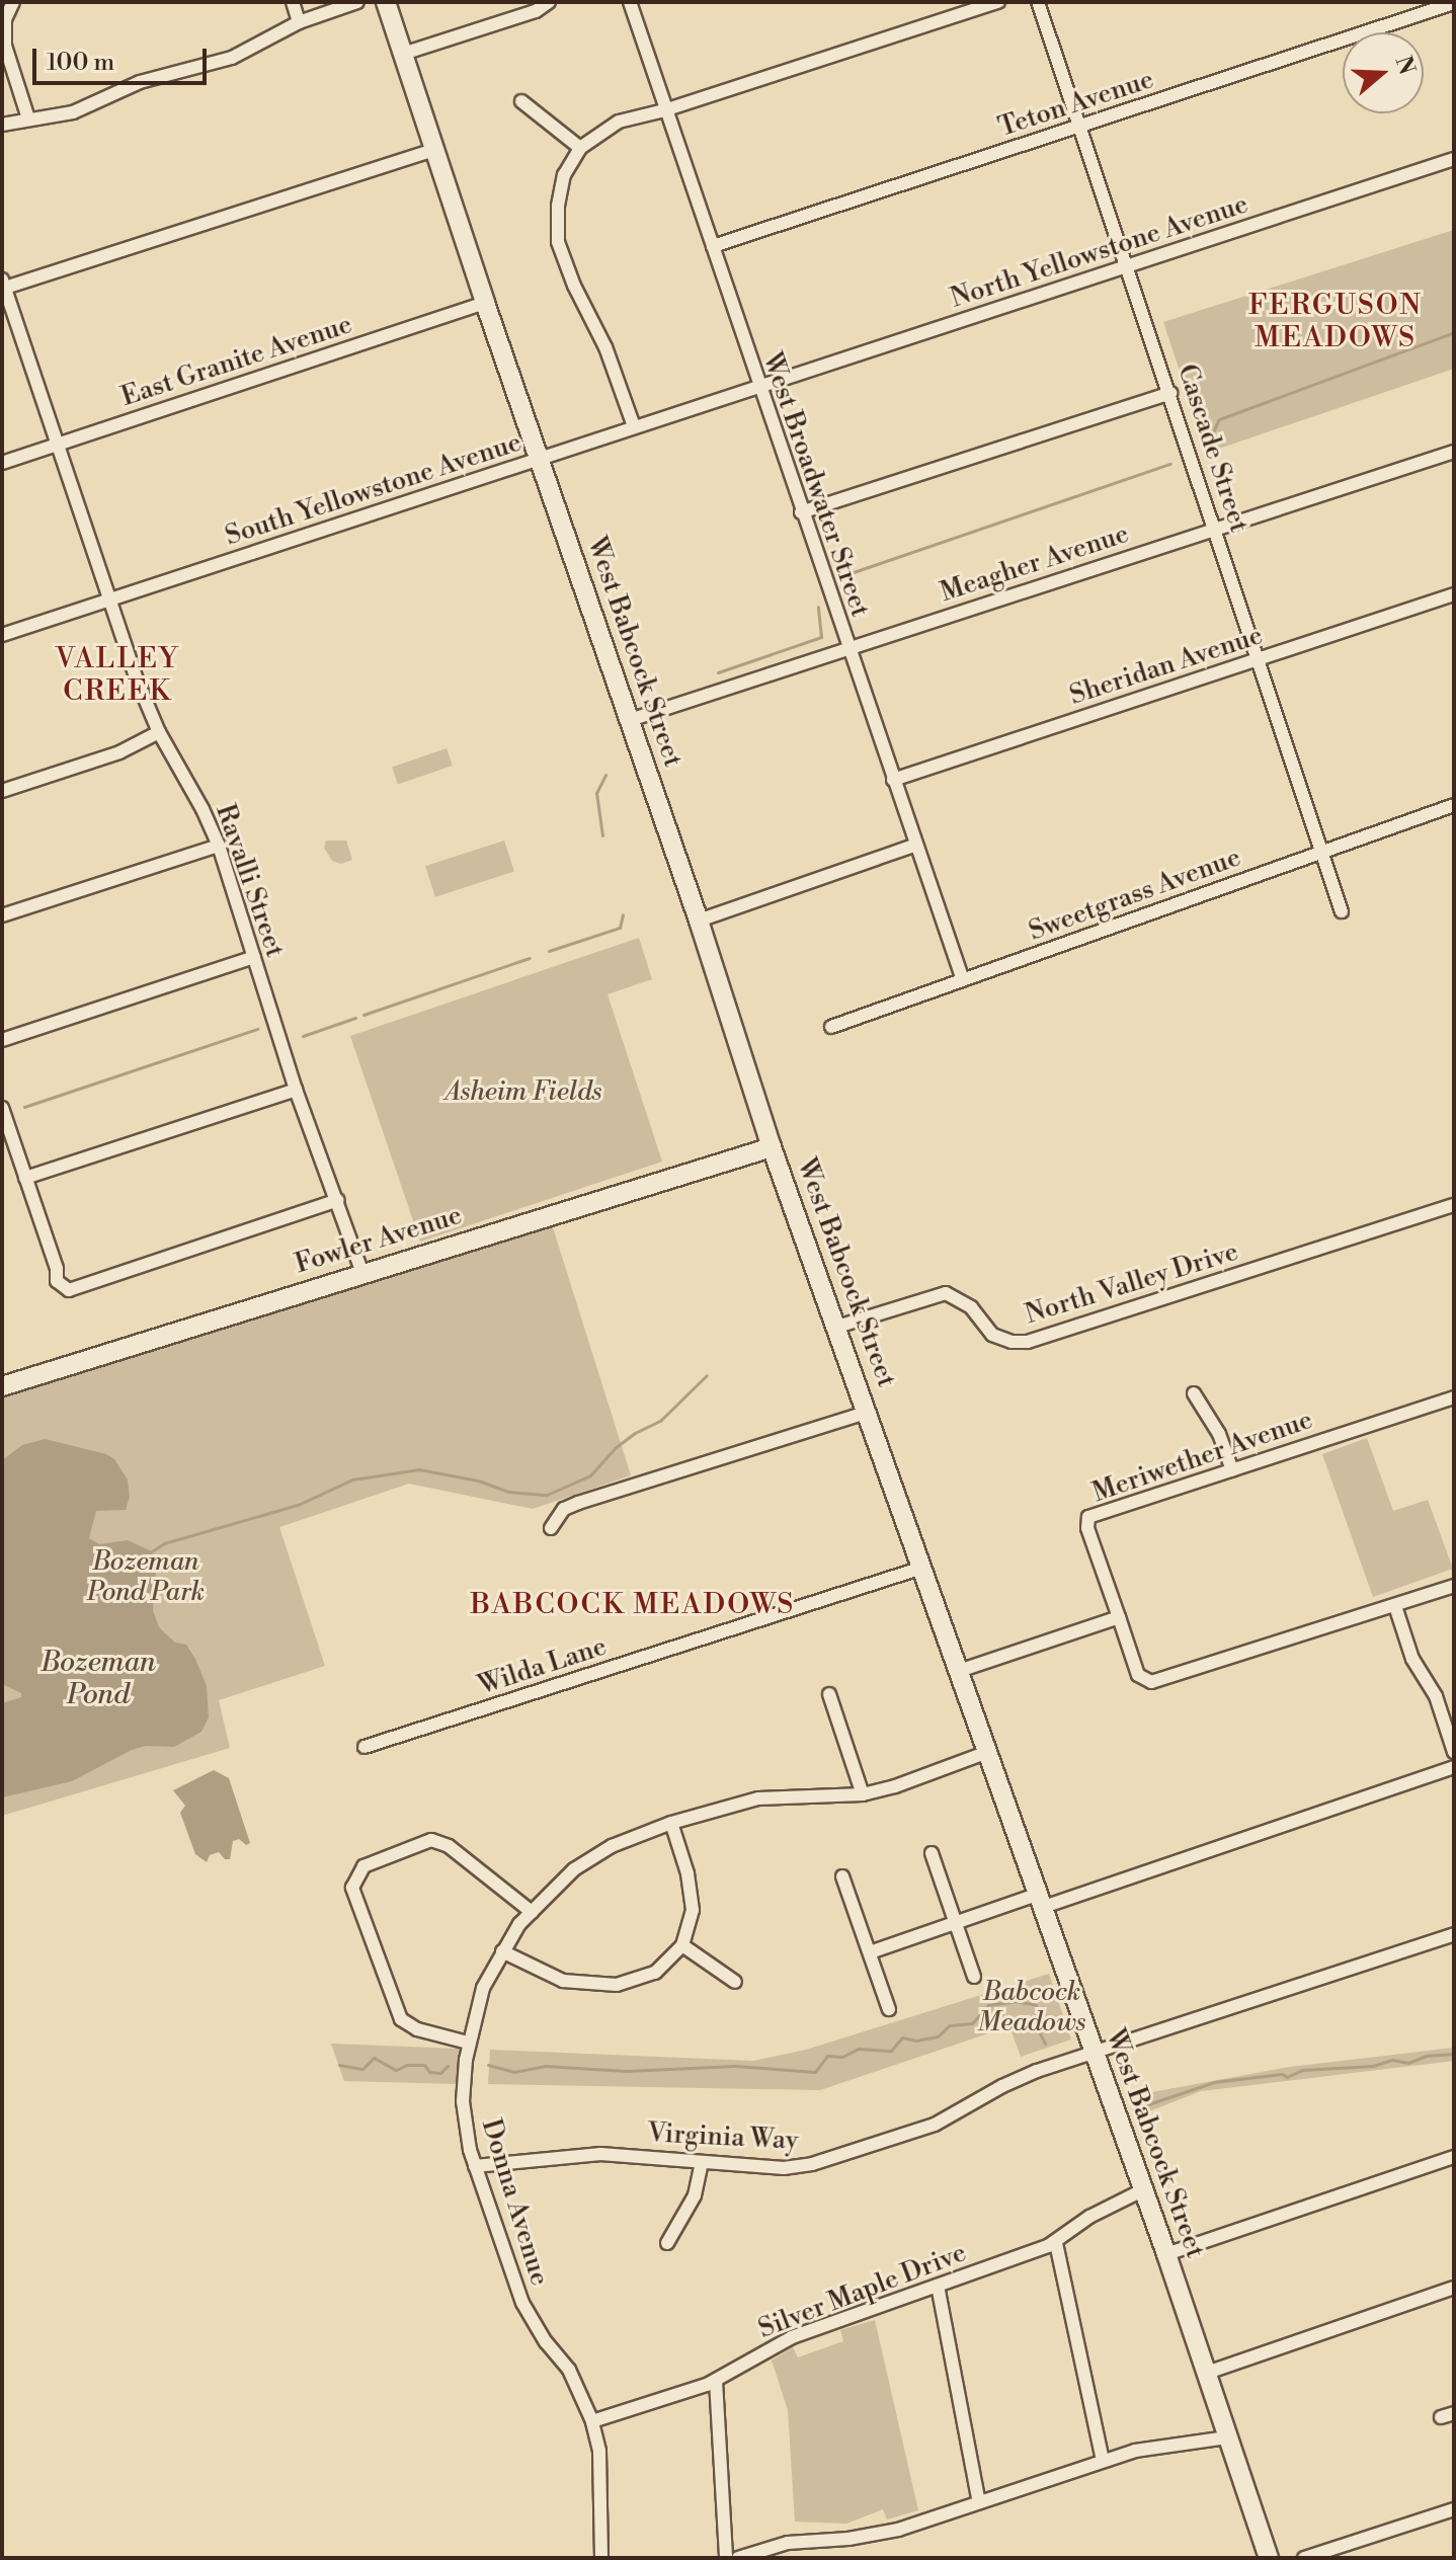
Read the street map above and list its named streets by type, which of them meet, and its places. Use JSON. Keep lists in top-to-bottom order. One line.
{"streets":{"street":["Teton Avenue","North Yellowstone Avenue","East Granite Avenue","Cascade Street","West Broadwater Street","South Yellowstone Avenue","Meagher Avenue","West Babcock Street","Sheridan Avenue","Ravalli Street","Sweetgrass Avenue","Fowler Avenue","North Valley Drive","Meriwether Avenue","Wilda Lane","Virginia Way","Donna Avenue","Silver Maple Drive"]},"crossings":[["Teton Avenue","Cascade Street"],["Teton Avenue","West Broadwater Street"],["North Yellowstone Avenue","Cascade Street"],["North Yellowstone Avenue","West Broadwater Street"],["North Yellowstone Avenue","South Yellowstone Avenue"],["East Granite Avenue","West Babcock Street"],["East Granite Avenue","Ravalli Street"],["Cascade Street","Meagher Avenue"],["Cascade Street","Sheridan Avenue"],["Cascade Street","Sweetgrass Avenue"],["West Broadwater Street","South Yellowstone Avenue"],["West Broadwater Street","Meagher Avenue"],["West Broadwater Street","Sheridan Avenue"],["West Broadwater Street","Sweetgrass Avenue"],["South Yellowstone Avenue","West Babcock Street"],["South Yellowstone Avenue","Ravalli Street"],["Meagher Avenue","West Babcock Street"],["West Babcock Street","Fowler Avenue"],["West Babcock Street","North Valley Drive"],["West Babcock Street","Wilda Lane"],["West Babcock Street","Virginia Way"],["West Babcock Street","Donna Avenue"],["West Babcock Street","Silver Maple Drive"],["Ravalli Street","Fowler Avenue"],["Virginia Way","Donna Avenue"],["Donna Avenue","Silver Maple Drive"]],"districts":["FERGUSON MEADOWS","VALLEY CREEK","BABCOCK MEADOWS"],"water":["Bozeman Pond"],"parks":["Asheim Fields","Bozeman Pond Park","Babcock Meadows"],"scale_bar":"100 m","north":"right"}
